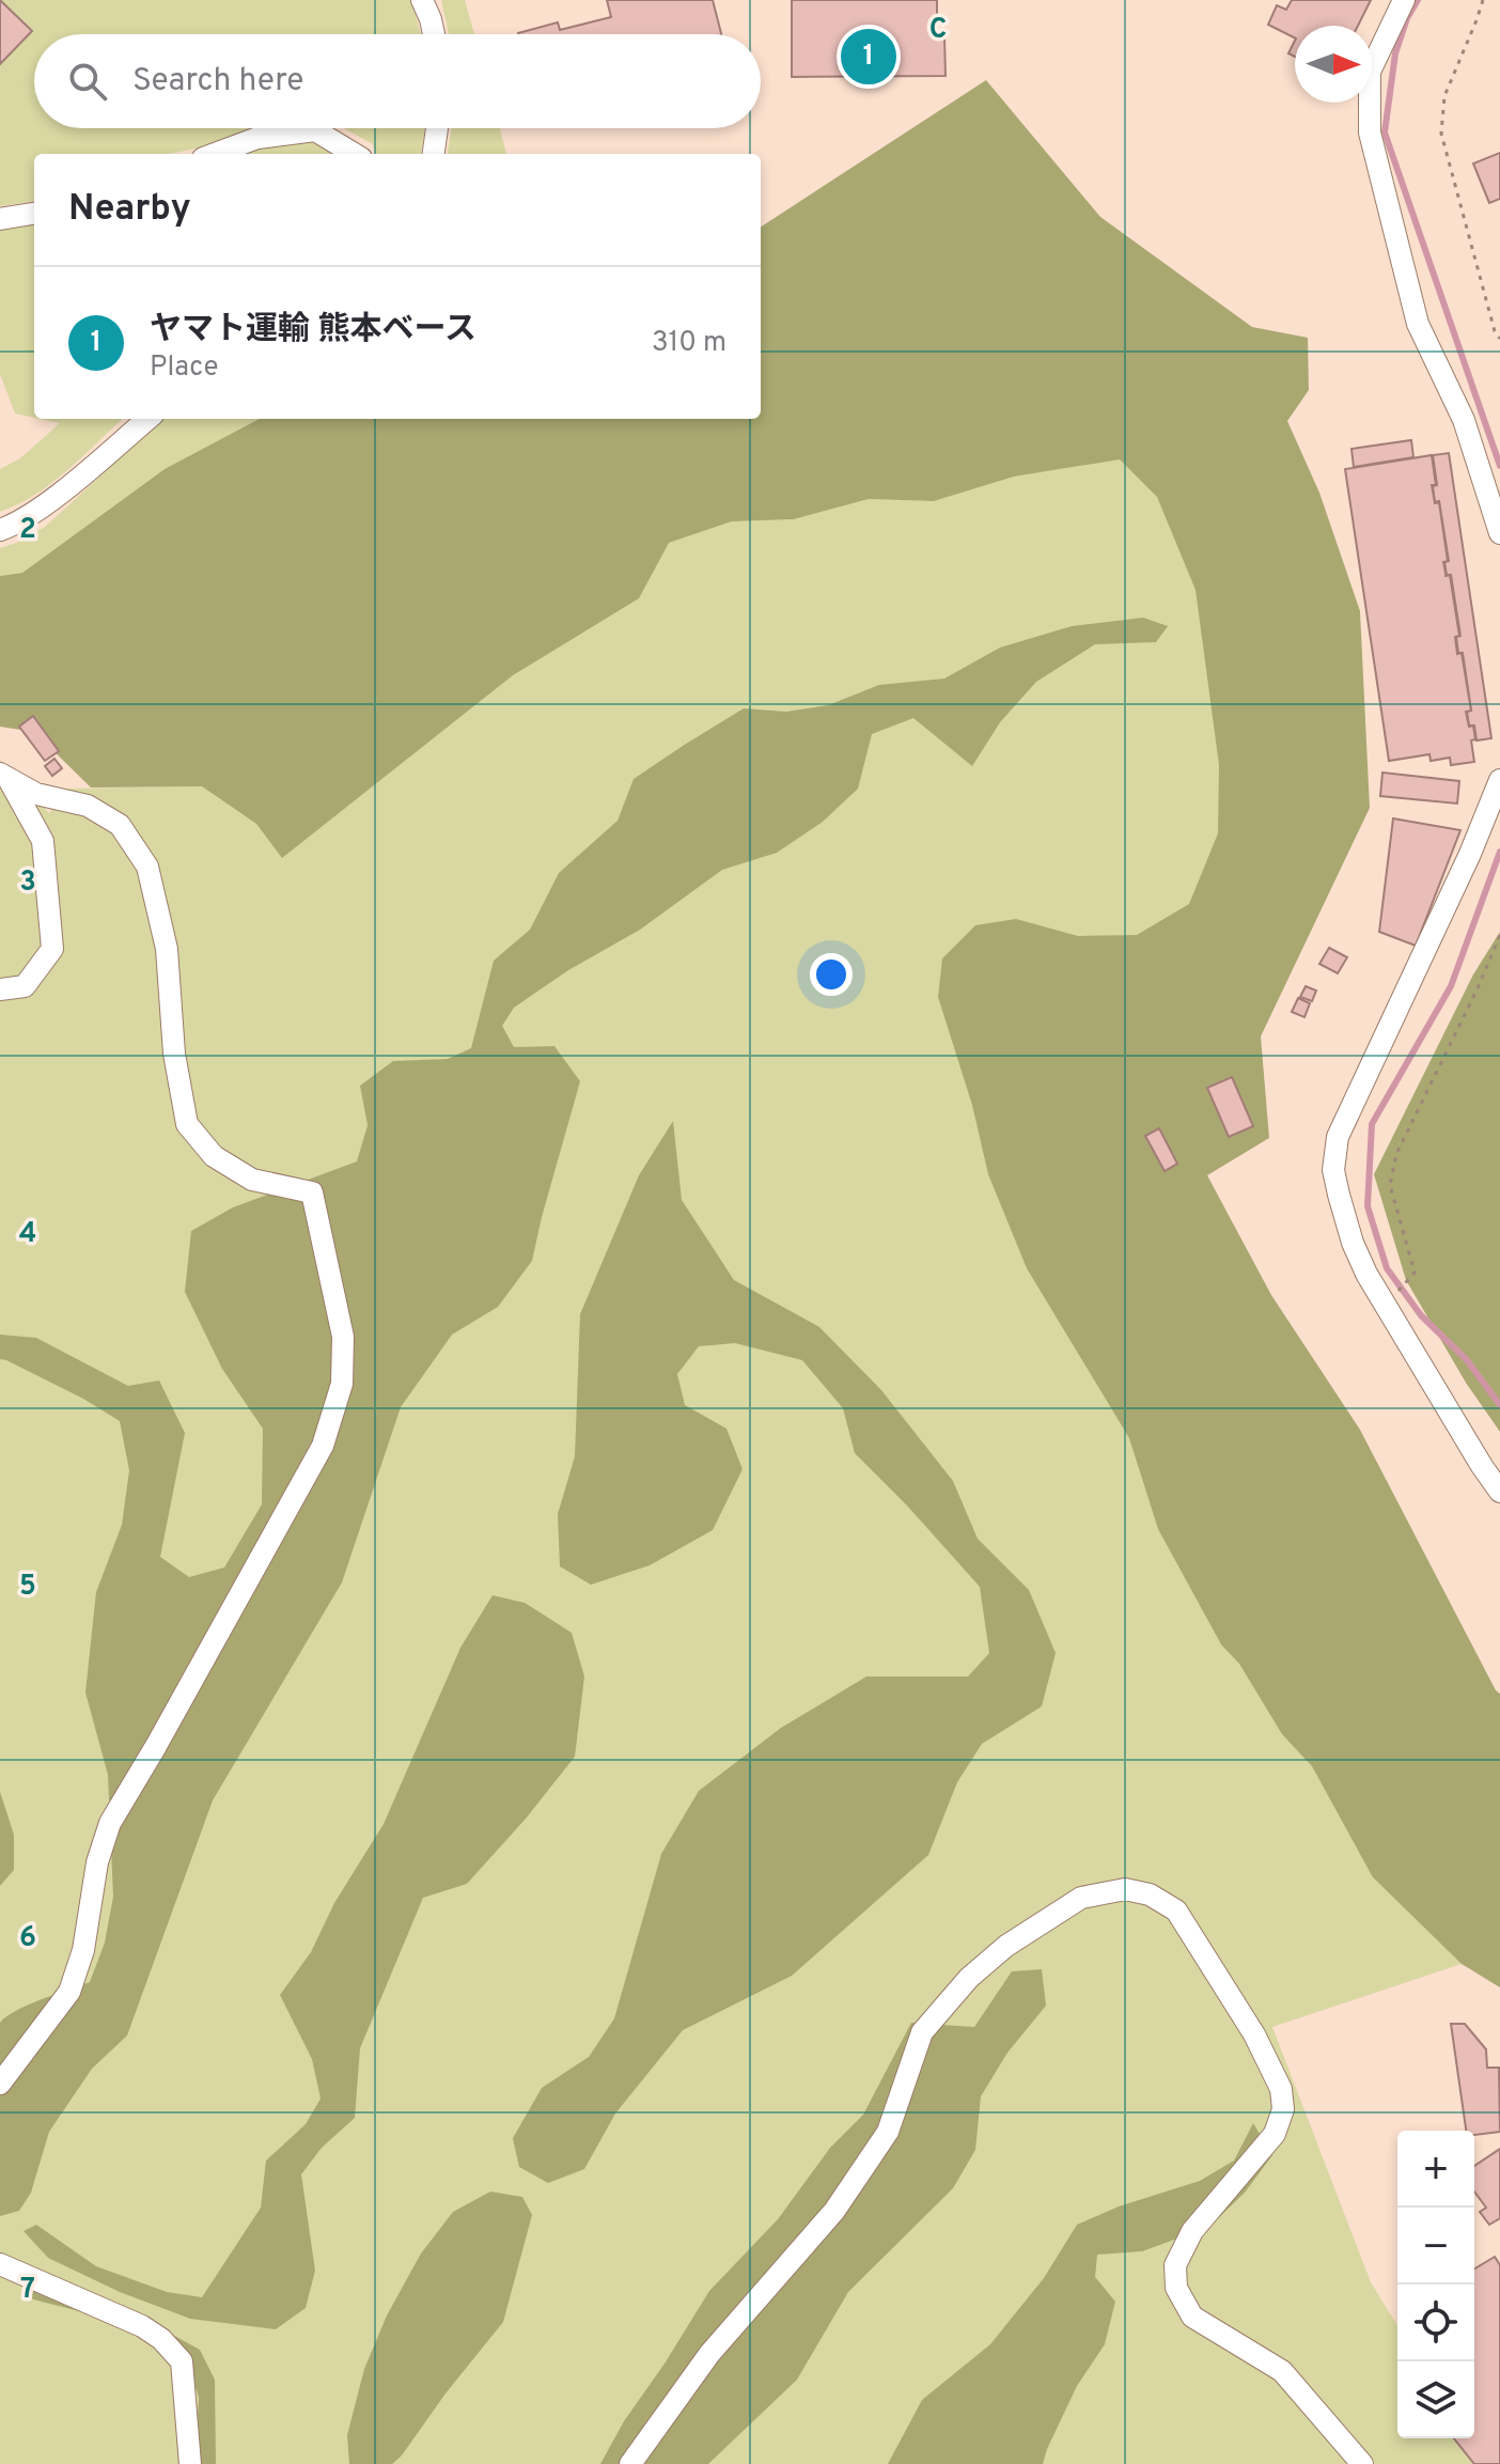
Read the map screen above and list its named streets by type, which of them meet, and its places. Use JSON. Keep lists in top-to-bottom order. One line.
{"north":"right","page":{"pins":"1","search":"Search here","heading":"Nearby","list":[{"mark":"1","name":"ヤマト運輸 熊本ベース","note":"Place","value":"310 m"}],"map_buttons":["+","−"]},"grid":{"columns":["C"],"rows":["2","3","4","5","6","7"]}}
